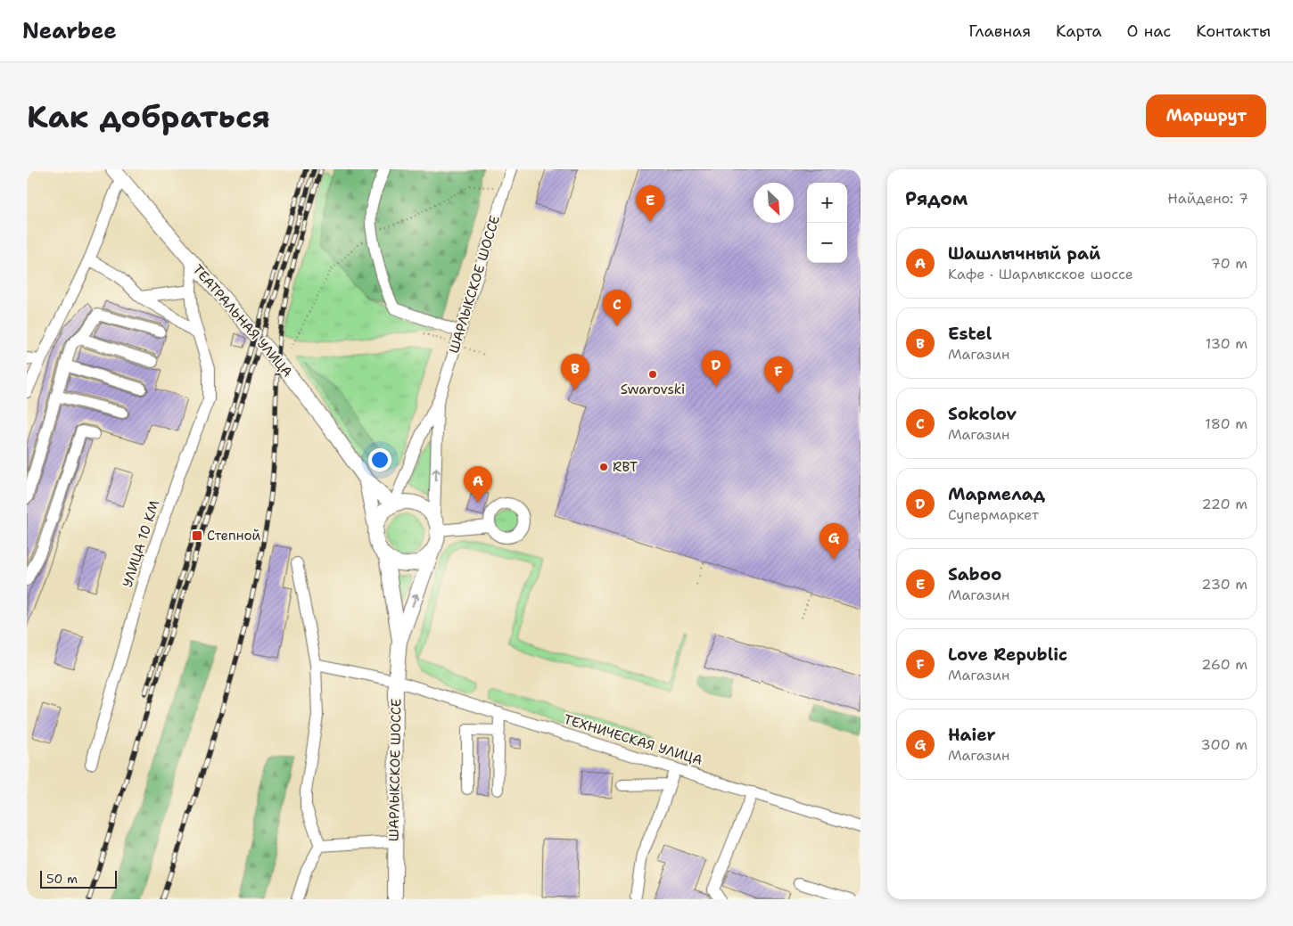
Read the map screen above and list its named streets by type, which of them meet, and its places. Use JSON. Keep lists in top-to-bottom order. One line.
{"streets":{"main road":["ШАРЛЫКСКОЕ ШОССЕ","ТЕАТРАЛЬНАЯ УЛИЦА"],"street":["УЛИЦА 10 КМ","ТЕХНИЧЕСКАЯ УЛИЦА"]},"crossings":[["ШАРЛЫКСКОЕ ШОССЕ","ТЕАТРАЛЬНАЯ УЛИЦА"],["ШАРЛЫКСКОЕ ШОССЕ","ТЕХНИЧЕСКАЯ УЛИЦА"],["ТЕАТРАЛЬНАЯ УЛИЦА","УЛИЦА 10 КМ"]],"places":{"other":["Swarovski","RBT"],"transit":["Степной"]},"scale_bar":"50 m","north":"bottom right","page":{"header":"Nearbee","nav":["Главная","Карта","О нас","Контакты"],"buttons":"Маршрут","title":"Как добраться","heading":["Рядом","Найдено: 7"],"map_buttons":["+","−"],"pins":["E","C","D","B","F","A","G"],"list":[{"mark":"A","name":"Шашлычный рай","note":"Кафе · Шарлыкское шоссе","value":"70 m"},{"mark":"B","name":"Estel","note":"Магазин","value":"130 m"},{"mark":"C","name":"Sokolov","note":"Магазин","value":"180 m"},{"mark":"D","name":"Мармелад","note":"Супермаркет","value":"220 m"},{"mark":"E","name":"Saboo","note":"Магазин","value":"230 m"},{"mark":"F","name":"Love Republic","note":"Магазин","value":"260 m"},{"mark":"G","name":"Haier","note":"Магазин","value":"300 m"}],"scale":"50 m"}}
